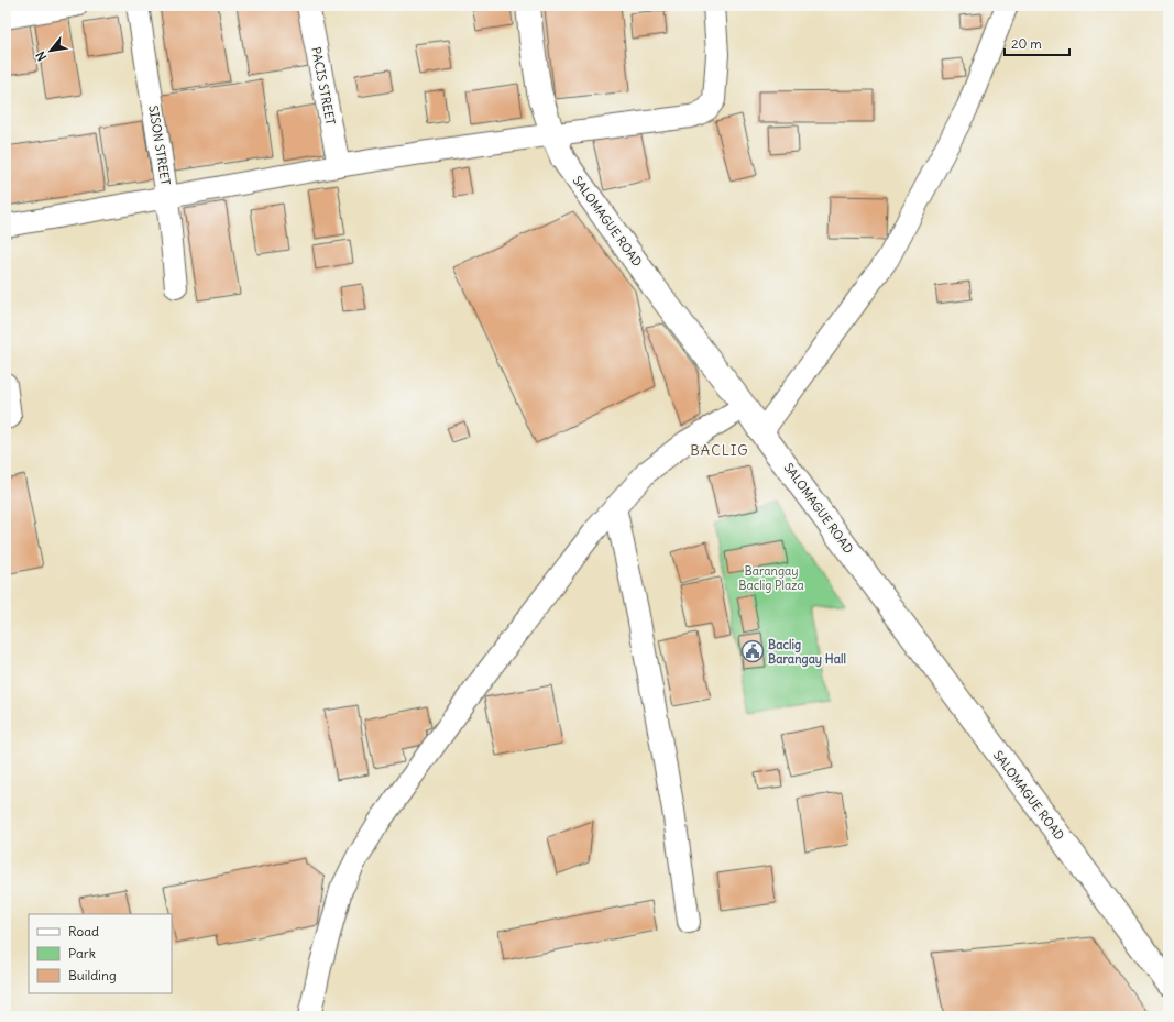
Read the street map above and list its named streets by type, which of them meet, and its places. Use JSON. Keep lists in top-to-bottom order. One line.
{"streets":{"street":["PACIS STREET","SISON STREET","SALOMAGUE ROAD"]},"districts":["BACLIG"],"parks":["Barangay Baclig Plaza"],"places":{"public building":["Baclig Barangay Hall"]},"legend":["Road","Park","Building"],"scale_bar":"20 m","north":"bottom left"}
